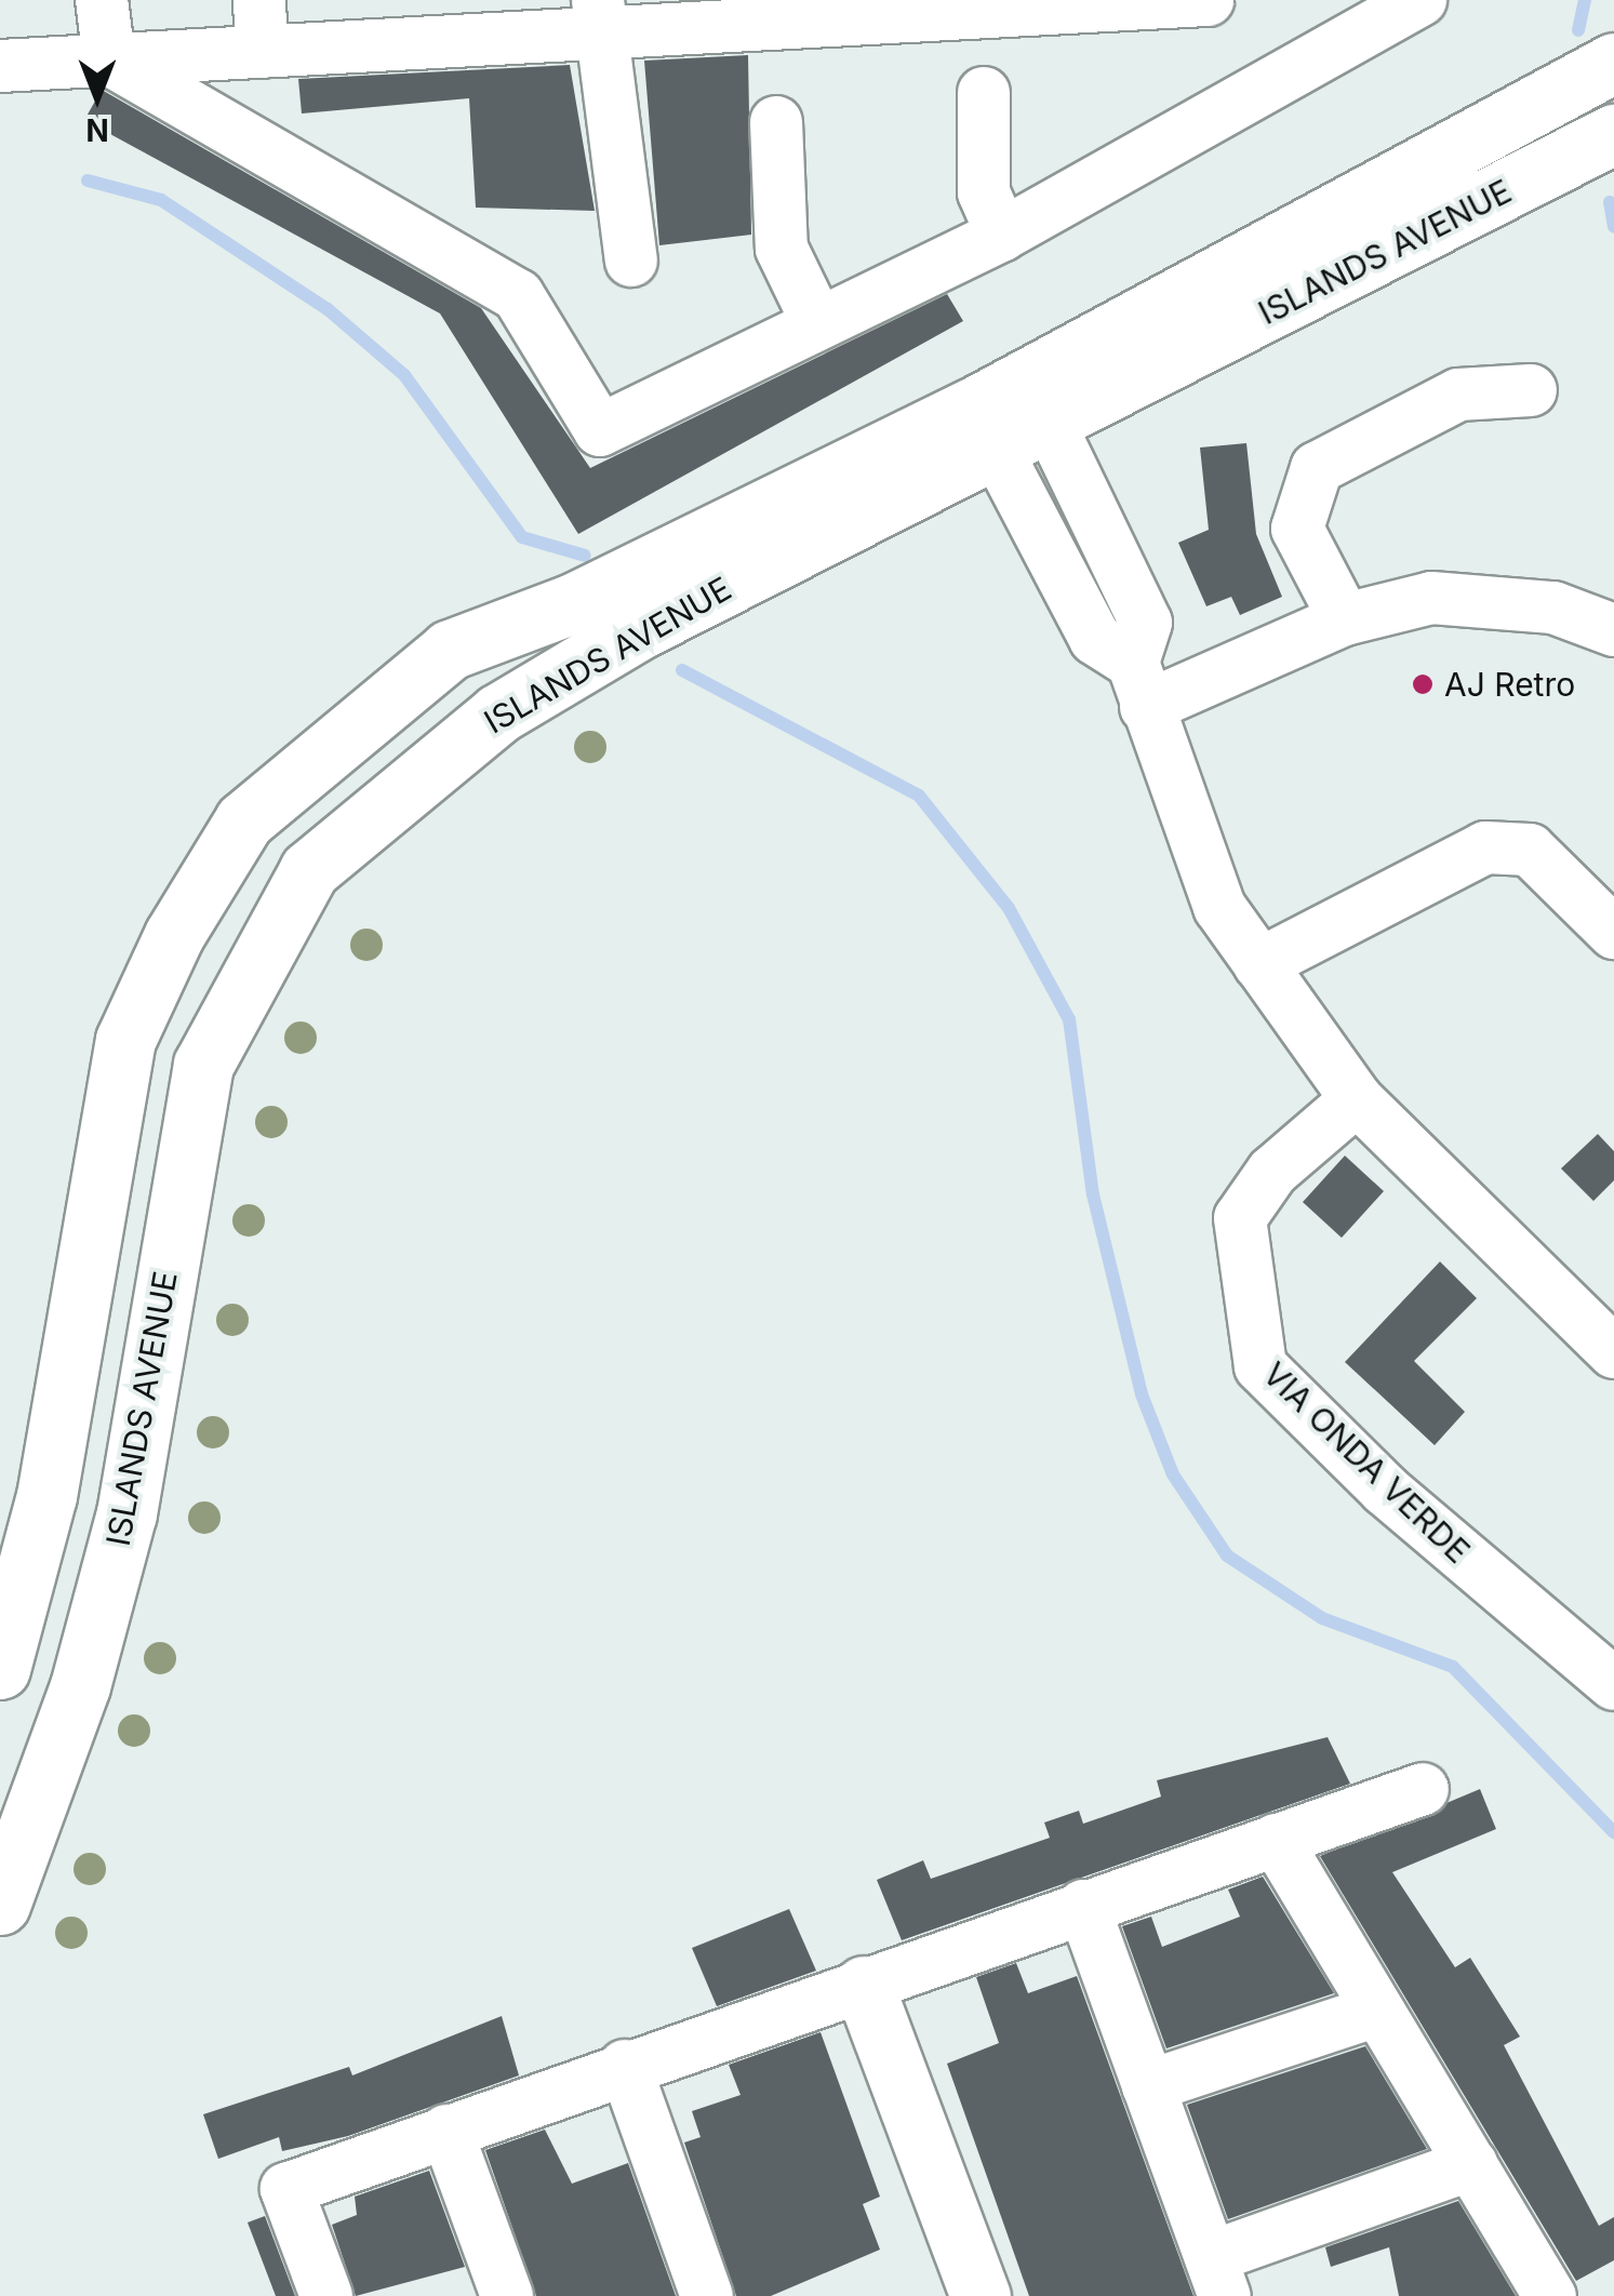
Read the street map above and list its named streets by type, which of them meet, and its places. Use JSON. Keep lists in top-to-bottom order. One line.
{"streets":{"street":["ISLANDS AVENUE","VIA ONDA VERDE"]},"places":["AJ Retro"],"north":"bottom"}
